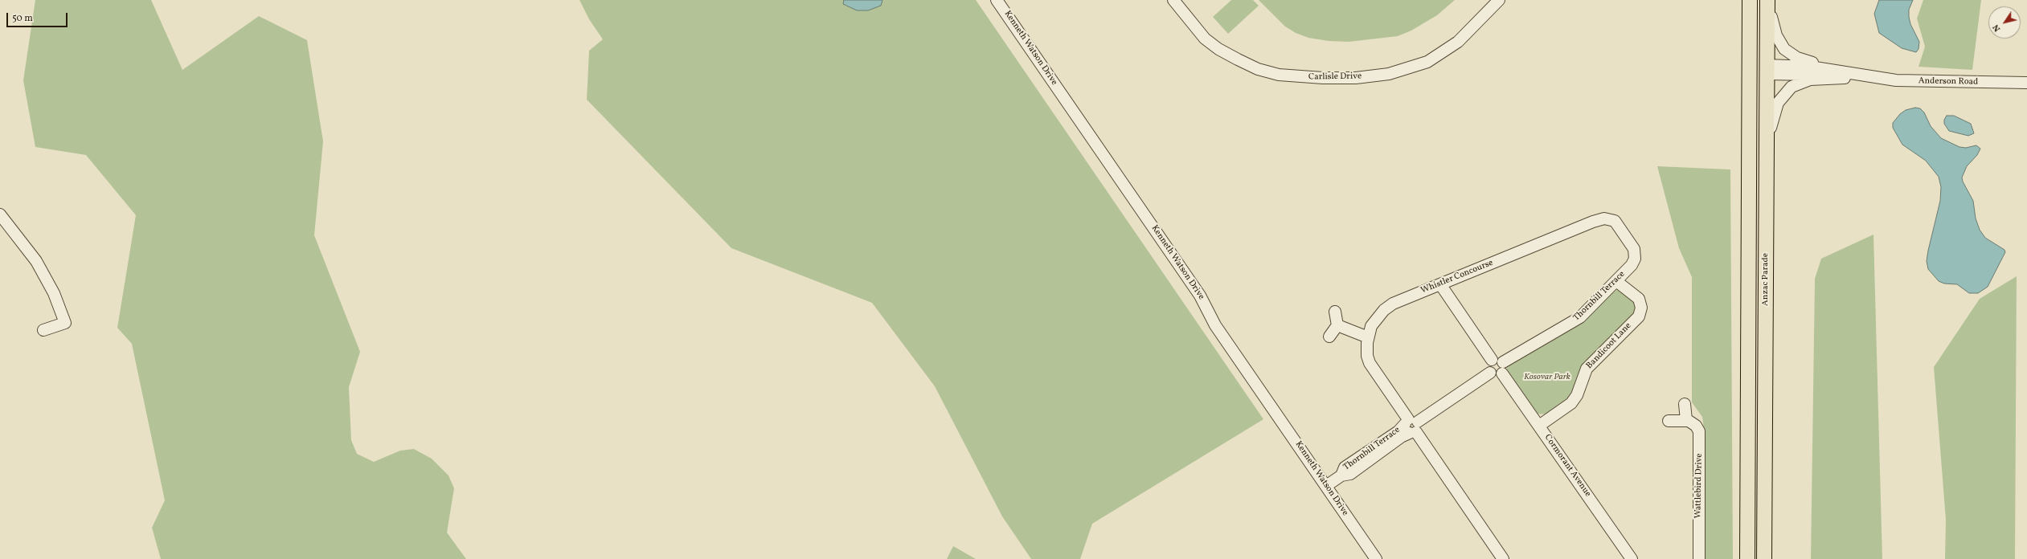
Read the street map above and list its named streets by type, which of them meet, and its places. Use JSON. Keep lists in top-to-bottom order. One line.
{"streets":{"main road":["Anzac Parade"],"street":["Kenneth Watson Drive","Carlisle Drive","Anderson Road","Whistler Concourse","Thornbill Terrace","Bandicoot Lane","Cormorant Avenue","Wattlebird Drive"]},"crossings":[["Kenneth Watson Drive","Thornbill Terrace"],["Anderson Road","Anzac Parade"],["Whistler Concourse","Thornbill Terrace"],["Thornbill Terrace","Bandicoot Lane"],["Thornbill Terrace","Cormorant Avenue"],["Bandicoot Lane","Cormorant Avenue"]],"parks":["Kosovar Park"],"scale_bar":"50 m","north":"bottom left"}
